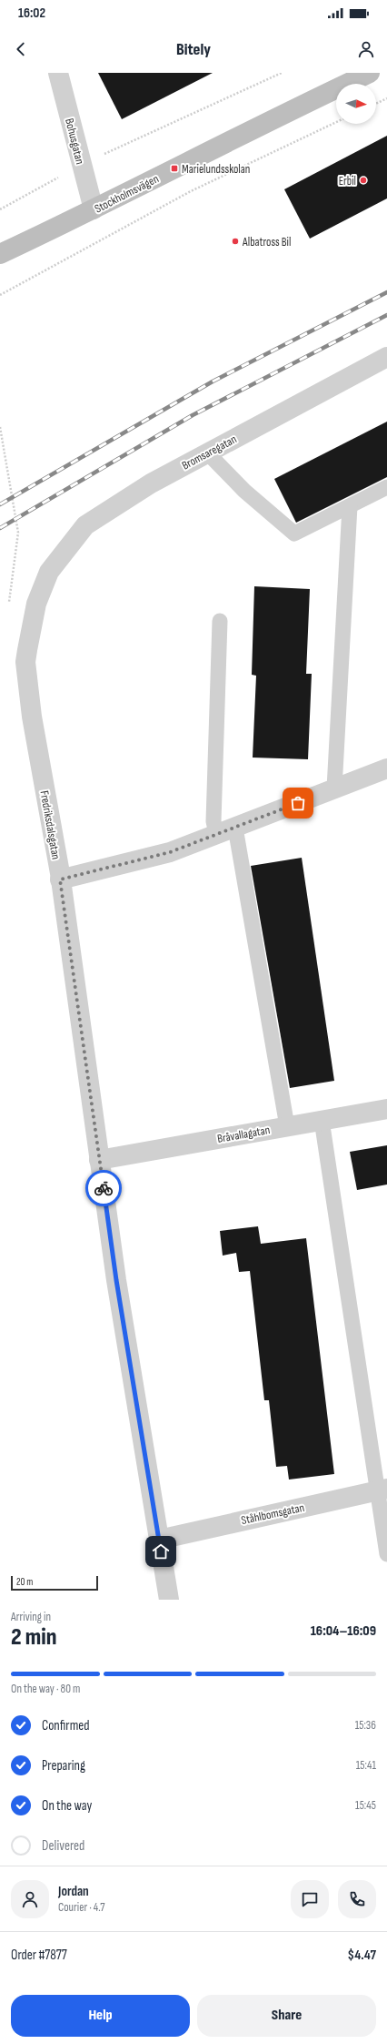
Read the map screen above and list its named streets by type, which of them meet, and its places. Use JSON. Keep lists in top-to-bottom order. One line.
{"streets":{"main road":["Stockholmsvägen"],"street":["Bohusgatan","Bromsaregatan","Fredriksdalsgatan","Bråvallagatan","Ståhlbomsgatan"]},"crossings":[["Bohusgatan","Stockholmsvägen"],["Bromsaregatan","Fredriksdalsgatan"],["Fredriksdalsgatan","Bråvallagatan"],["Fredriksdalsgatan","Ståhlbomsgatan"]],"places":{"transit":["Marielundsskolan"],"other":["Erbil","Albatross Bil"]},"scale_bar":"20 m","north":"right","page":{"status":"16:02","header":"Bitely","scale":"20 m","heading":["2 min","Arriving in","16:04–16:09"],"panel":["Jordan","Courier · 4.7","Order #7877","$4.47"],"bar":"On the way · 80 m","list":[["Confirmed","15:36"],["Preparing","15:41"],["On the way","15:45"],"Delivered"],"buttons":["Help","Share"]}}
